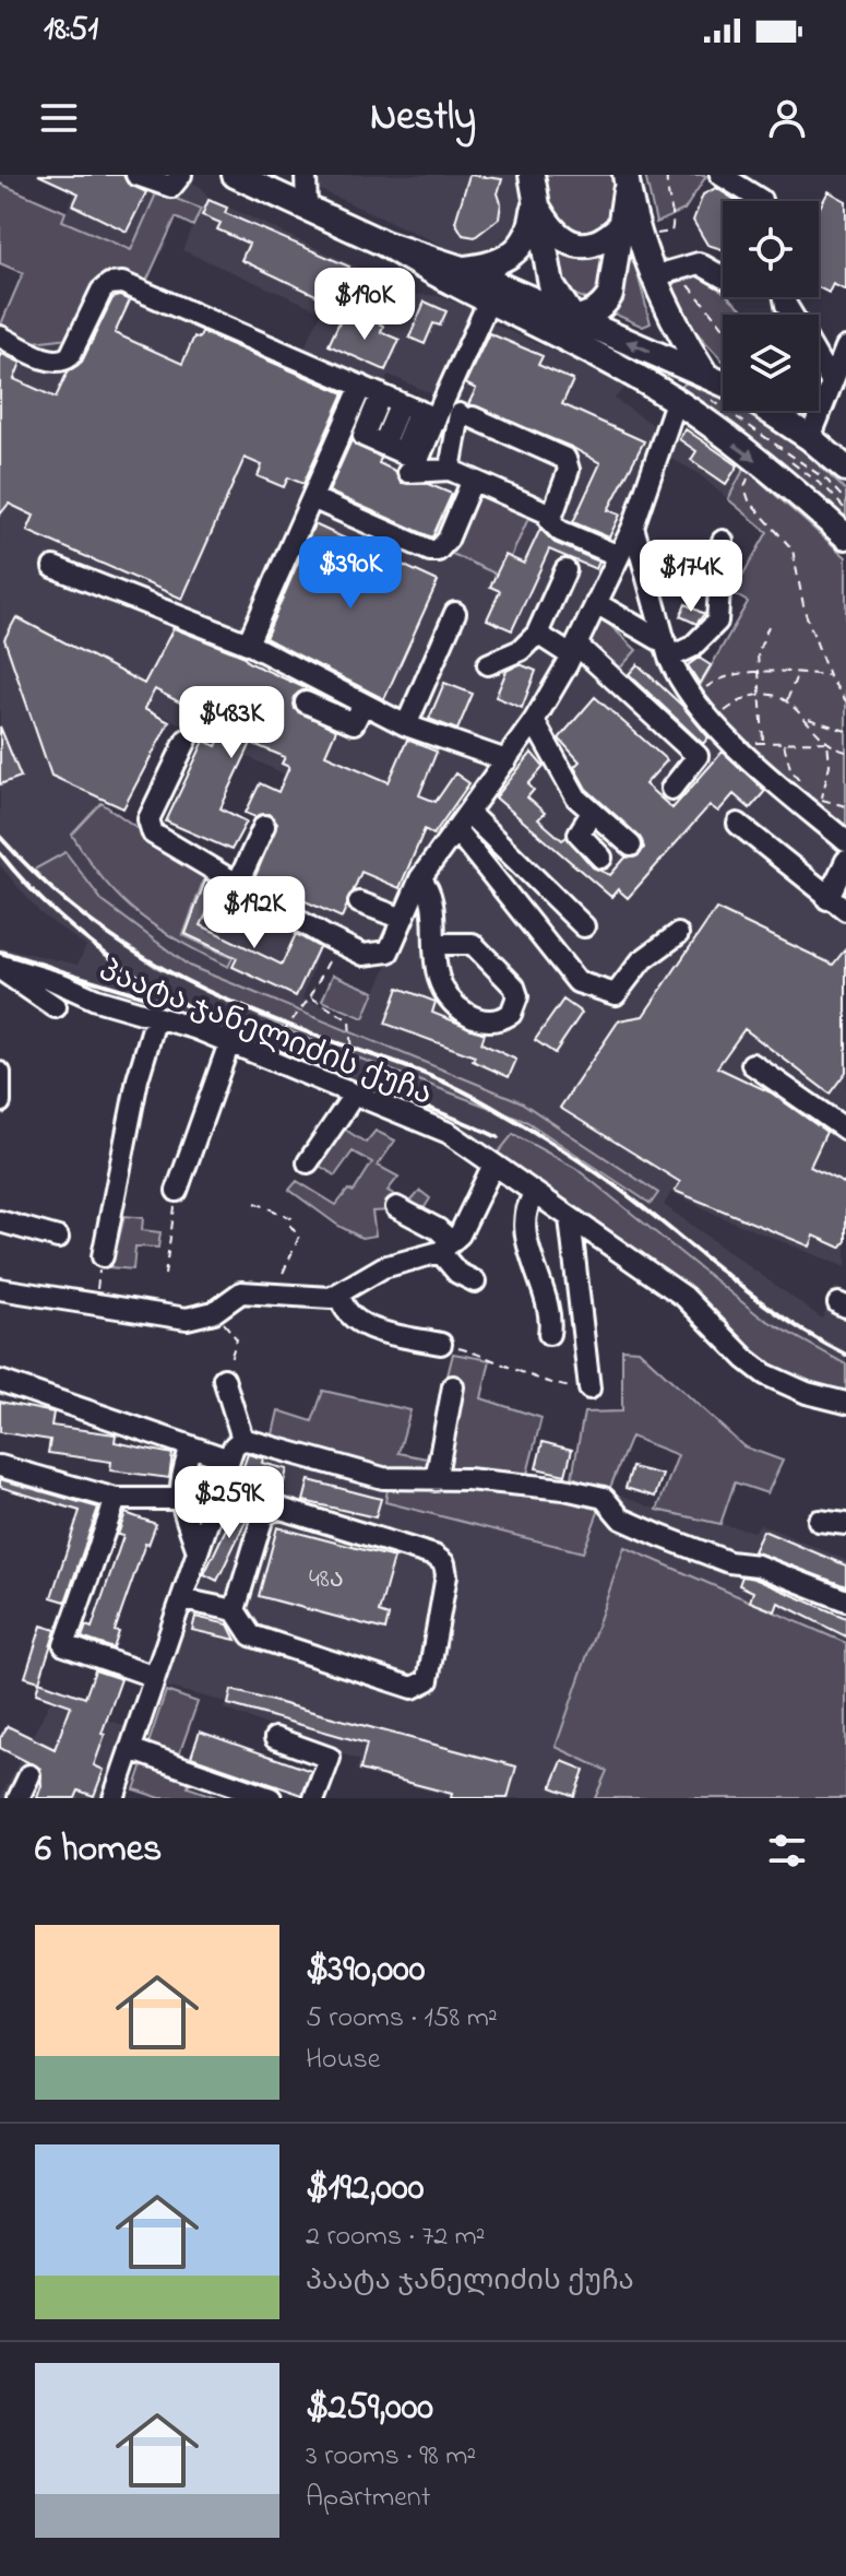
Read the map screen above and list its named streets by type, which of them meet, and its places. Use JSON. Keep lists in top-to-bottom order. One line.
{"streets":{"street":["პაატა ჯანელიძის ქუჩა"]},"house_numbers":["48ა"],"page":{"status":"18:51","header":"Nestly","price":["$190K","$390K","$174K","$483K","$192K","$259K"],"heading":"6 homes","list":[{"name":"$390,000","note":"5 rooms · 158 m² · House"},{"name":"$192,000","note":"2 rooms · 72 m² · პაატა ჯანელიძის ქუჩა"},{"name":"$259,000","note":"3 rooms · 98 m² · Apartment"}]}}
